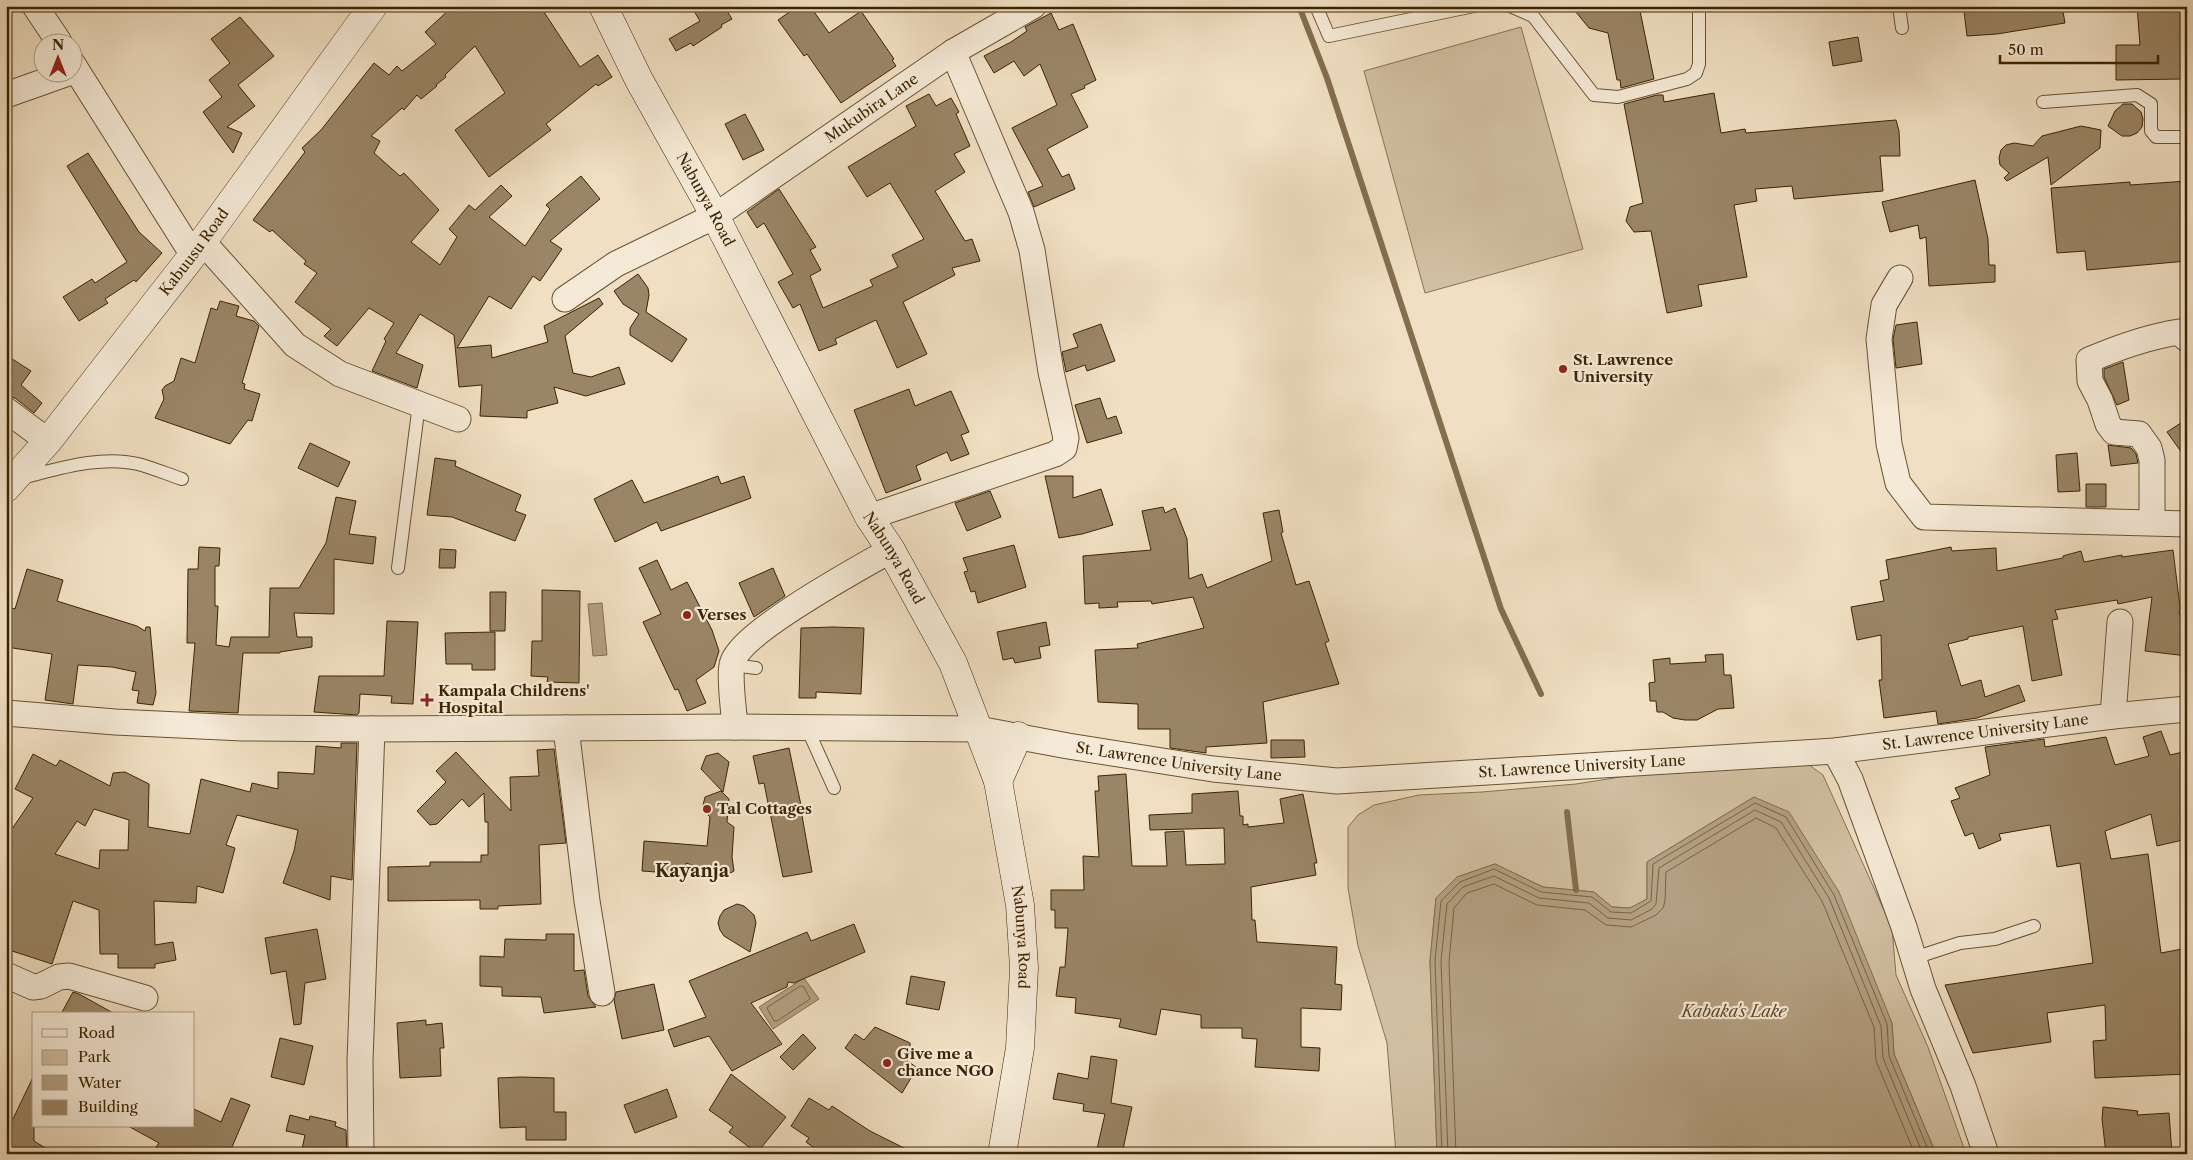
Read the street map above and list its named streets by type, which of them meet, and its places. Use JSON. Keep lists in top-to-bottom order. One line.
{"streets":{"main road":["Nabunya Road","Kabuusu Road"],"street":["Mukubira Lane","St. Lawrence University Lane"]},"crossings":[["Mukubira Lane","Nabunya Road"],["Nabunya Road","St. Lawrence University Lane"]],"districts":["Kayanja"],"water":["Kabaka's Lake"],"places":{"other":["St. Lawrence University","Verses","Tal Cottages","Give me a chance NGO"],"health":["Kampala Childrens' Hospital"]},"legend":["Road","Park","Water","Building"],"scale_bar":"50 m","north":"top"}
